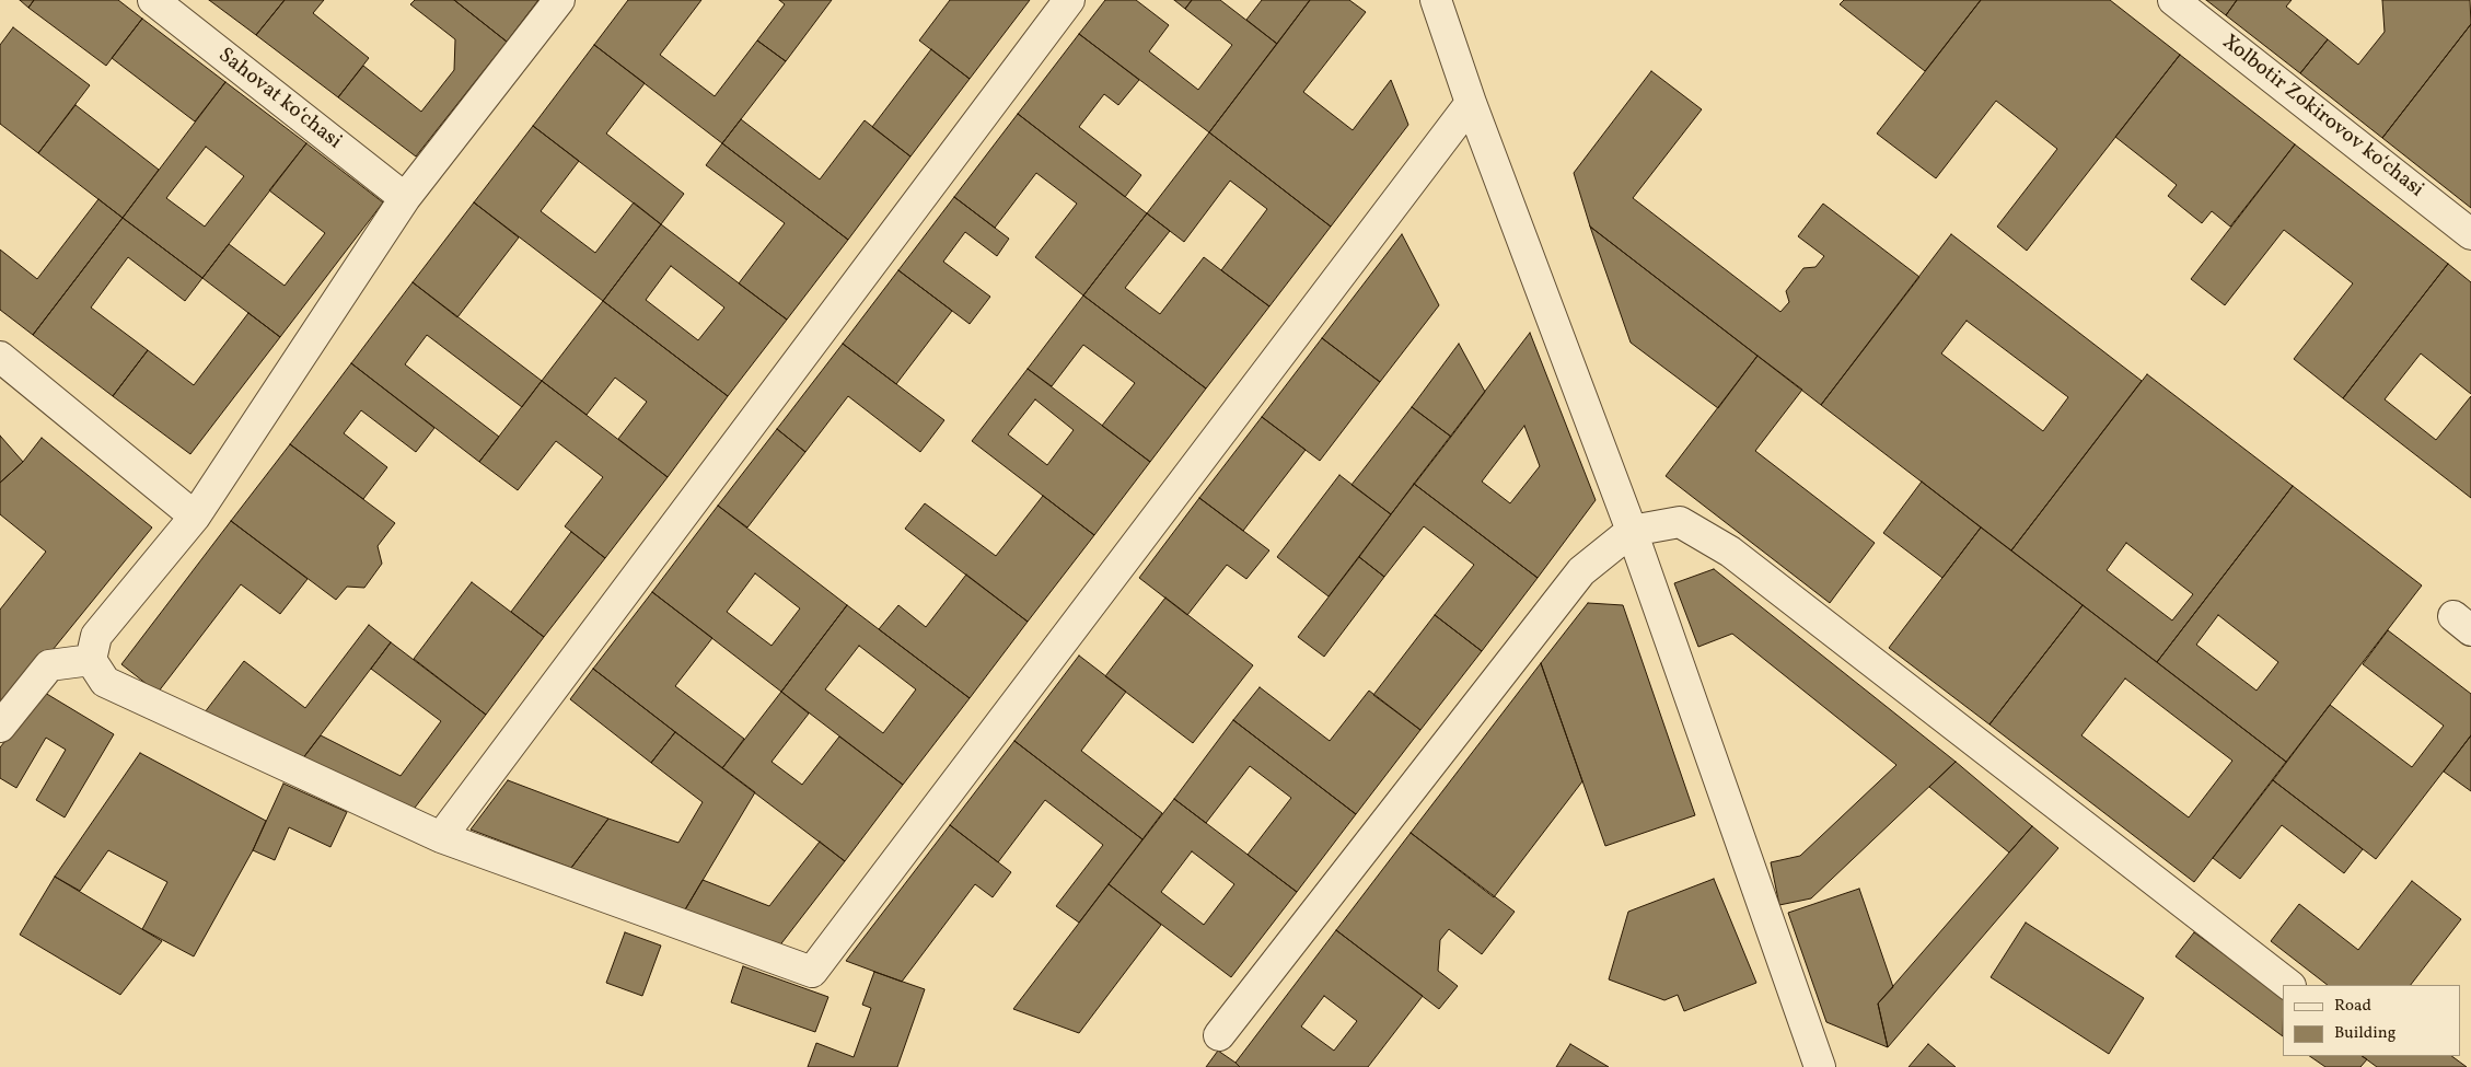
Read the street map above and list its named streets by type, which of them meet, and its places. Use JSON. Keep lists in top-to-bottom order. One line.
{"streets":{"street":["Sahovat koʻchasi","Xolbotir Zokirovov koʻchasi"]},"legend":["Road","Building"]}
